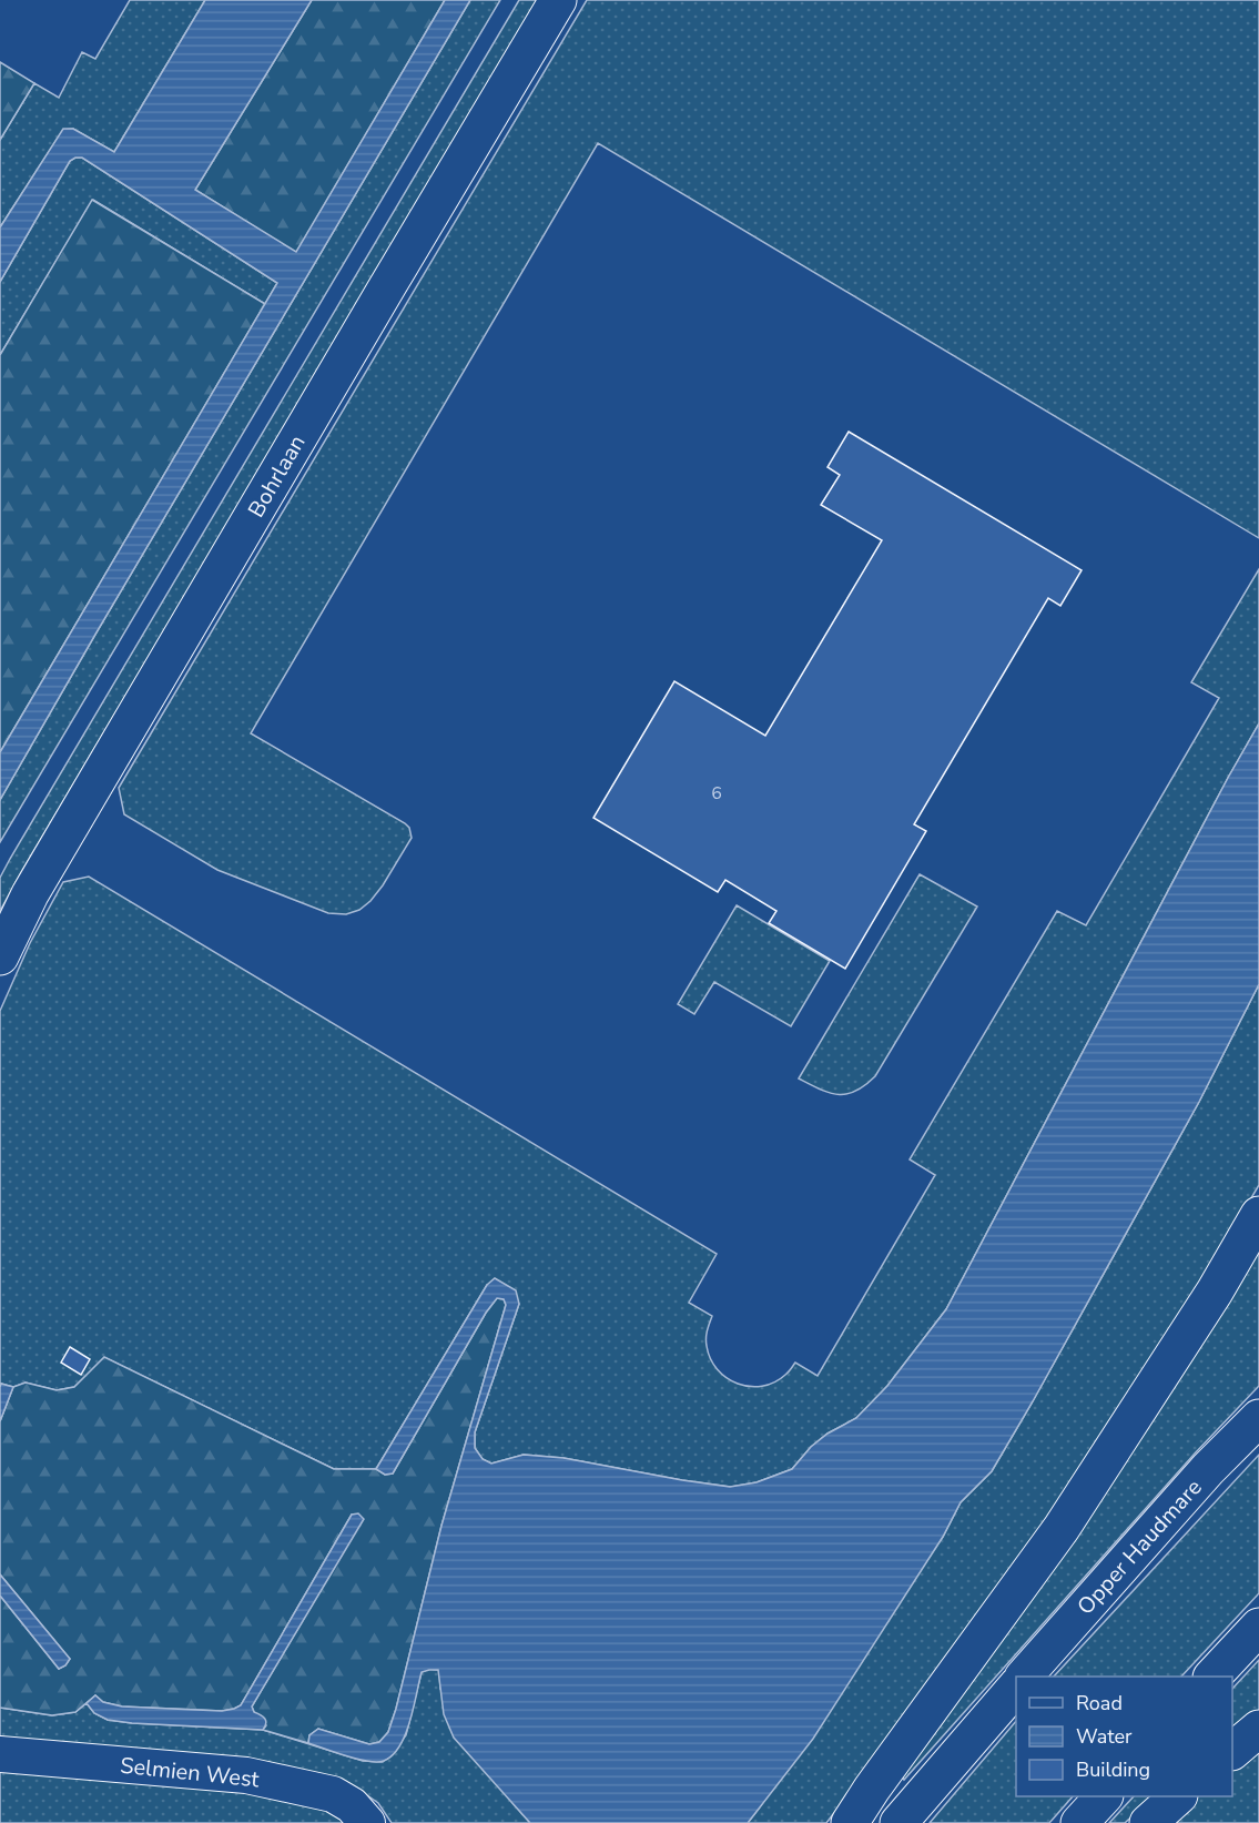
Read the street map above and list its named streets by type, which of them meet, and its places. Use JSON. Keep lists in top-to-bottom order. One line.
{"streets":{"main road":["Bohrlaan","Opper Haudmare"],"street":["Selmien West"]},"house_numbers":["6"],"legend":["Road","Water","Building"]}
